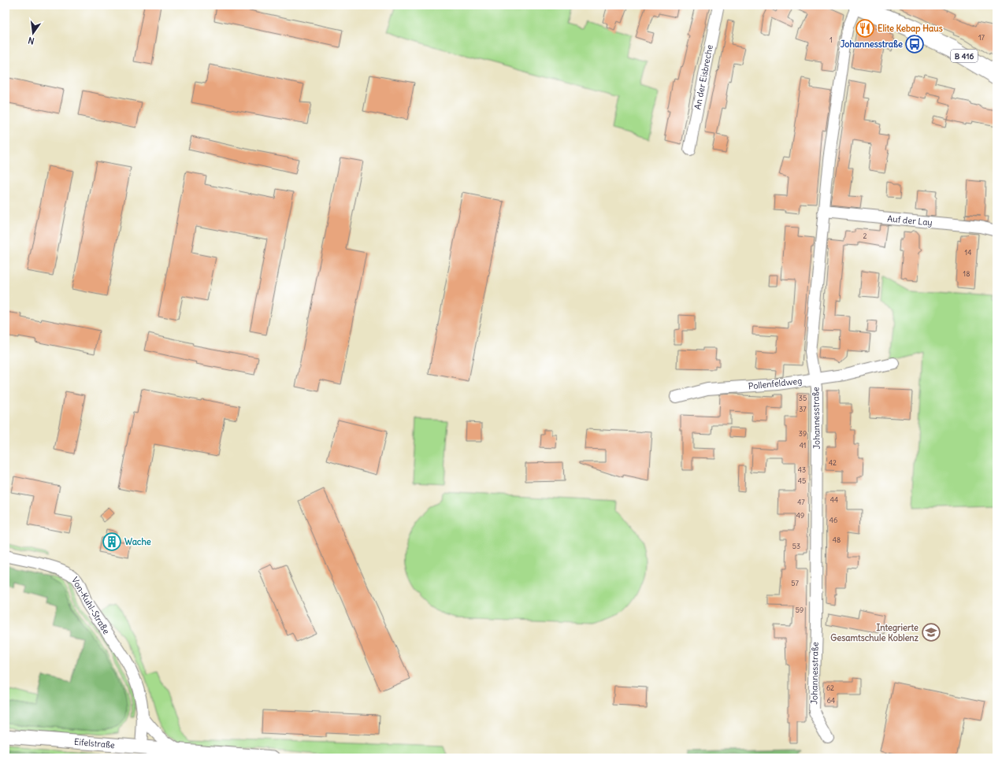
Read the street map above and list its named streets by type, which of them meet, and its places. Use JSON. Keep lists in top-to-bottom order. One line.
{"streets":{"main road":["B 416"],"street":["An der Eisbreche","Auf der Lay","Pollenfeldweg","Johannesstraße","Von-Kuhl-Straße","Eifelstraße"]},"crossings":[["B 416","Johannesstraße"],["Auf der Lay","Johannesstraße"],["Pollenfeldweg","Johannesstraße"],["Von-Kuhl-Straße","Eifelstraße"]],"places":{"restaurant":["Elite Kebap Haus"],"bus stop":["Johannesstraße"],"building":["Wache"],"school or university":["Integrierte Gesamtschule Koblenz"]},"house_numbers":["17","1","2","14","18","35","37","39","41","42","43","45","44","47","49","46","48","53","57","59","62","64"],"north":"bottom"}
